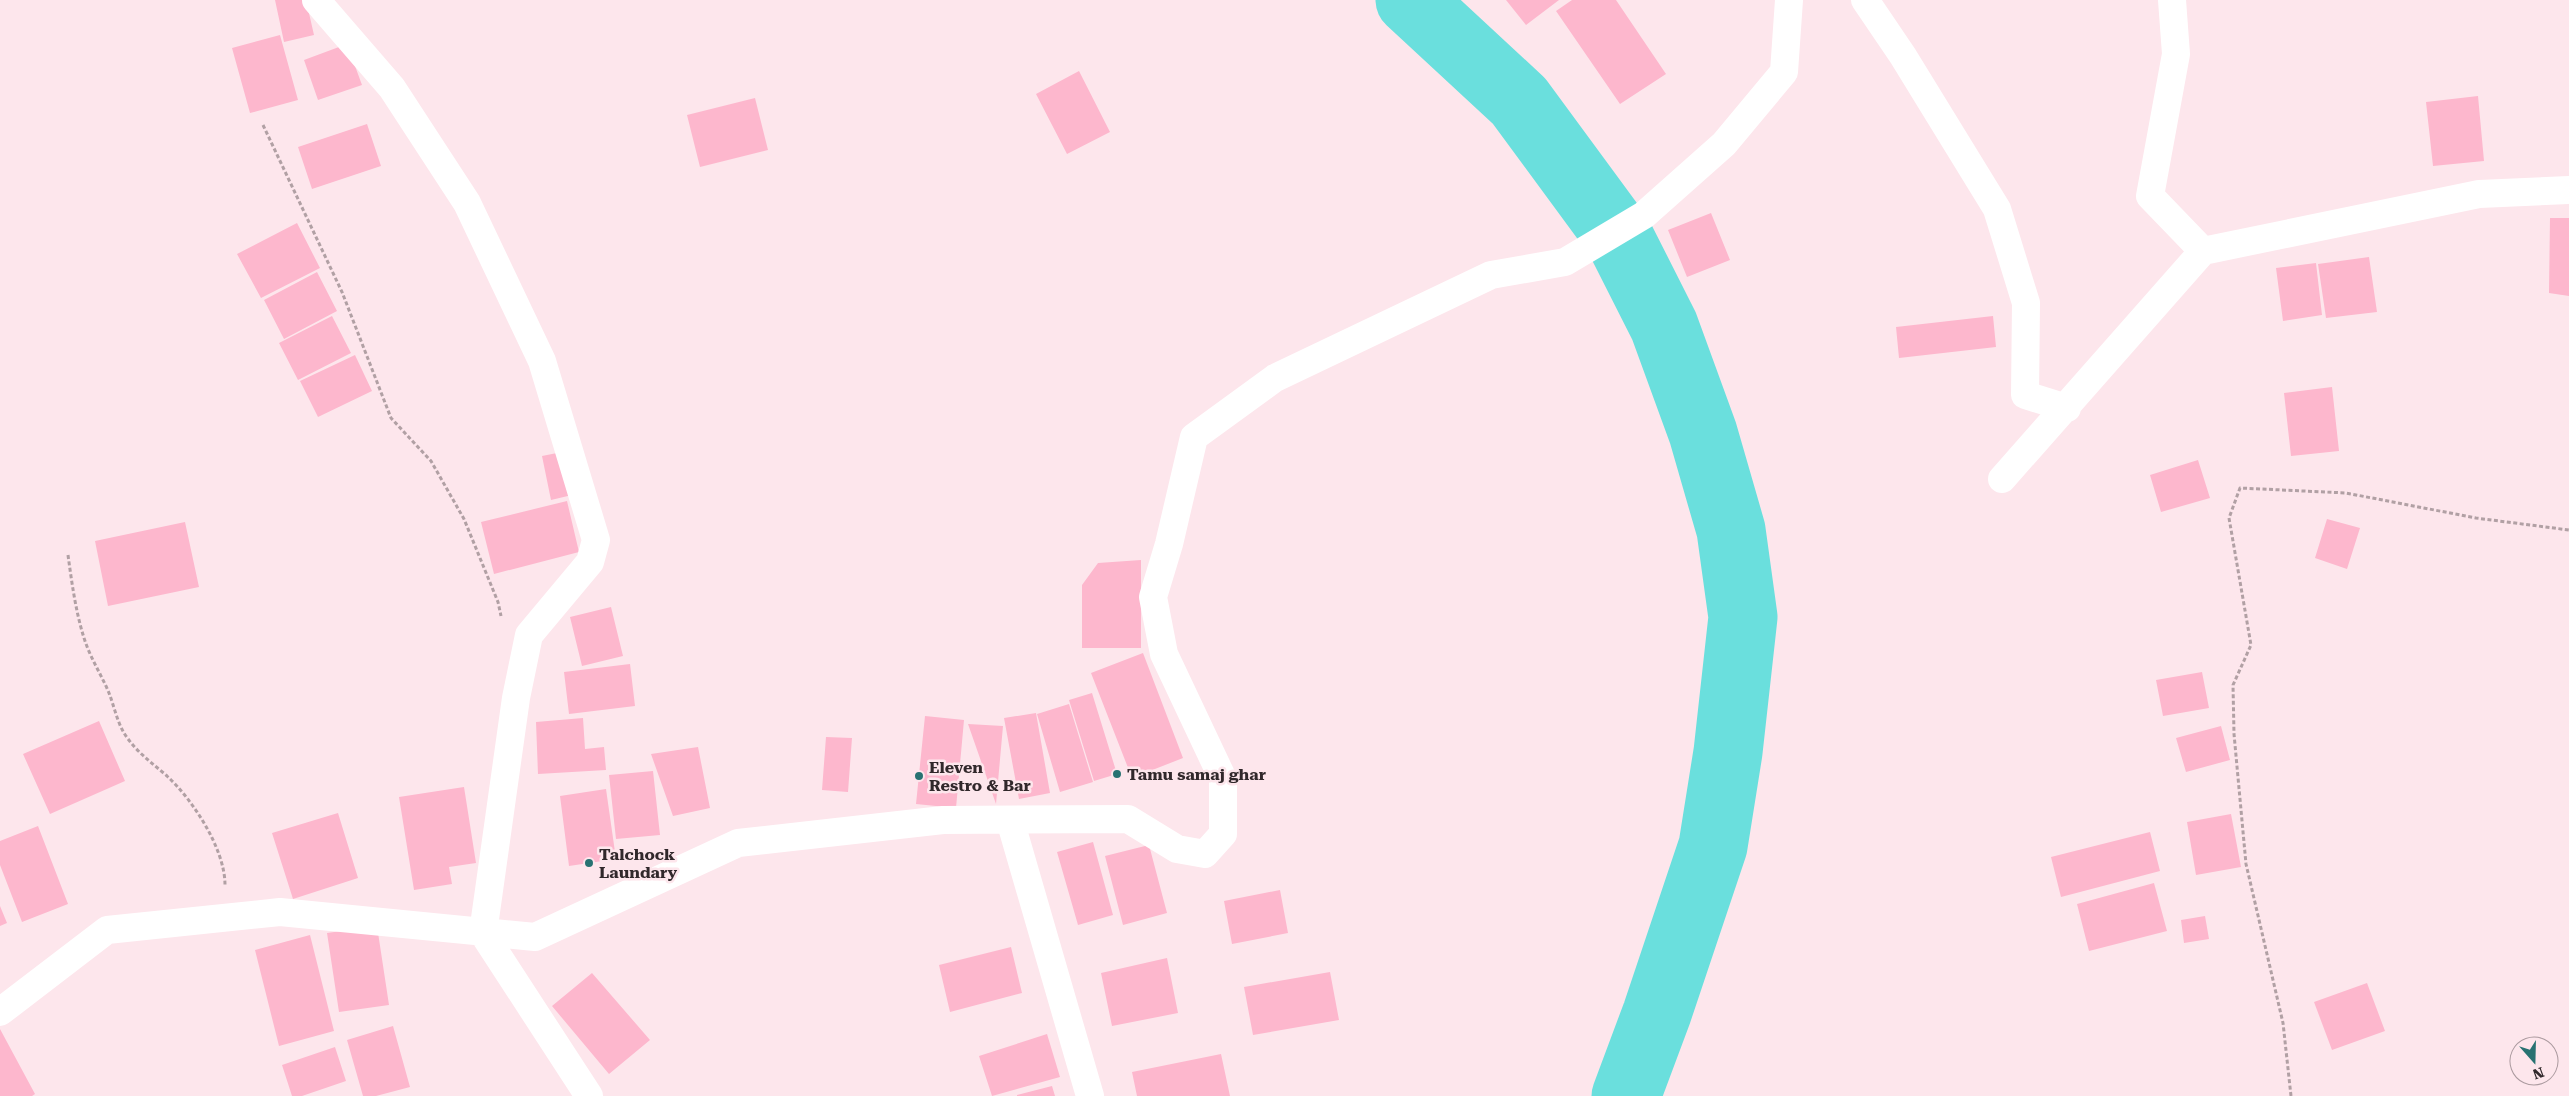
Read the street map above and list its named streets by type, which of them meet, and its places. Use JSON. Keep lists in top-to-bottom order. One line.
{"places":["Tamu samaj ghar","Eleven Restro & Bar","Talchock Laundary"],"north":"bottom"}
